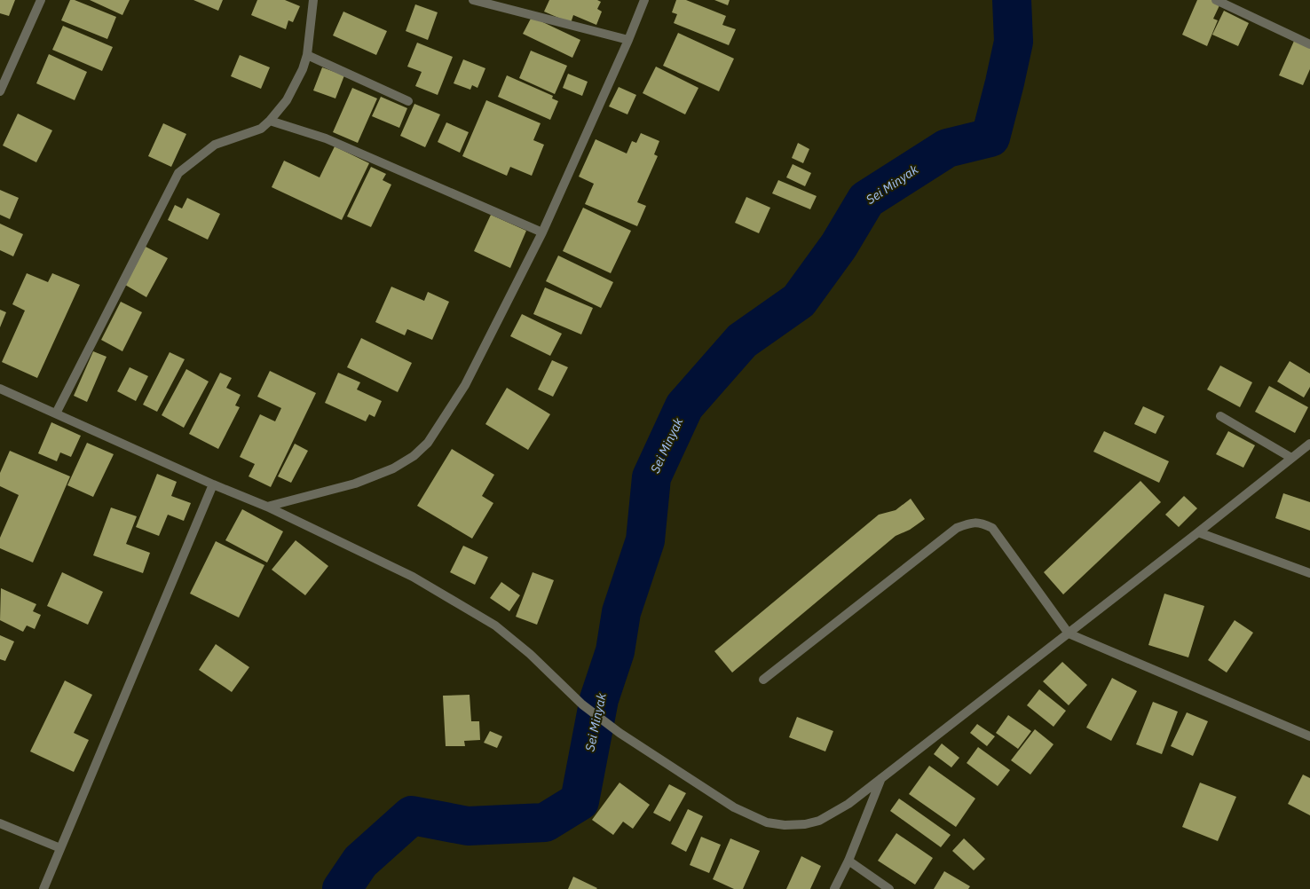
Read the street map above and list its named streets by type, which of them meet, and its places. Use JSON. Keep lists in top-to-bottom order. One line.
{"water":["Sei Minyak"]}
